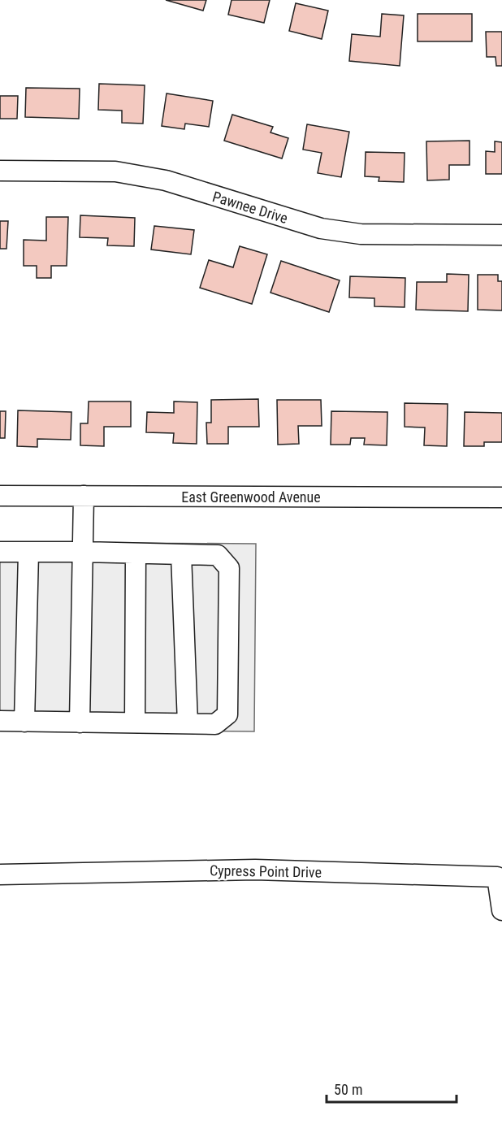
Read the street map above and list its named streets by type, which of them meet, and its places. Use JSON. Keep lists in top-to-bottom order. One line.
{"streets":{"street":["Pawnee Drive","East Greenwood Avenue","Cypress Point Drive"]},"scale_bar":"50 m"}
